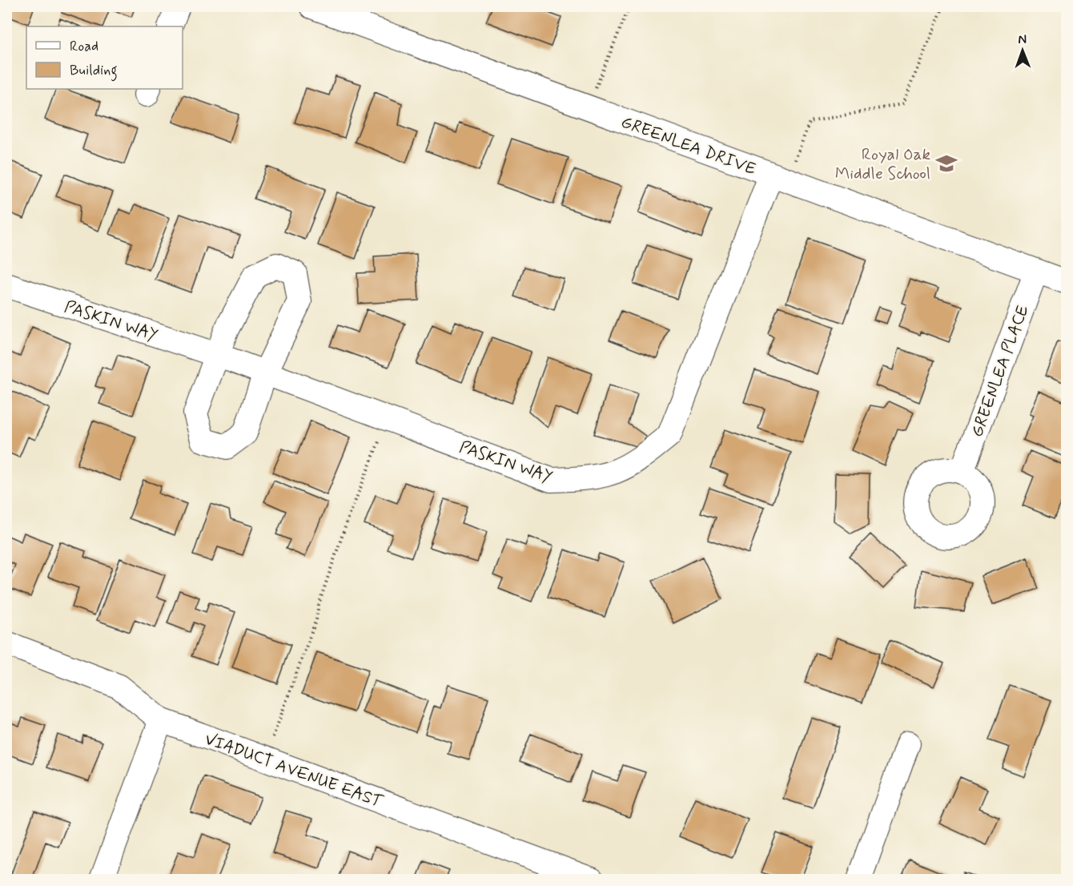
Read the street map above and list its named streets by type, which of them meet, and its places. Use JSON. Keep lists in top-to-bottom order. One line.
{"streets":{"street":["GREENLEA DRIVE","PASKIN WAY","GREENLEA PLACE","VIADUCT AVENUE EAST"]},"crossings":[["GREENLEA DRIVE","PASKIN WAY"],["GREENLEA DRIVE","GREENLEA PLACE"]],"places":{"school or university":["Royal Oak Middle School"]},"legend":["Road","Building"],"north":"top"}
